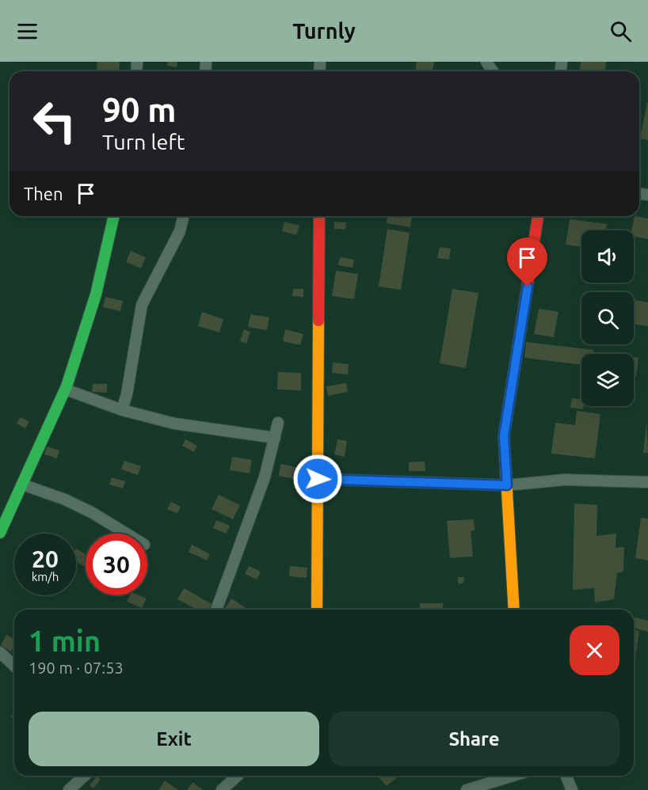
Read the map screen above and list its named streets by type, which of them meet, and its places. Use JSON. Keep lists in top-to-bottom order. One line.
{"page":{"header":"Turnly","turn":["90 m","Turn left"],"then":"Then","speed":"20 km/h","limit":"30","heading":["1 min","190 m · 07:53"],"buttons":["Exit","Share"]}}
